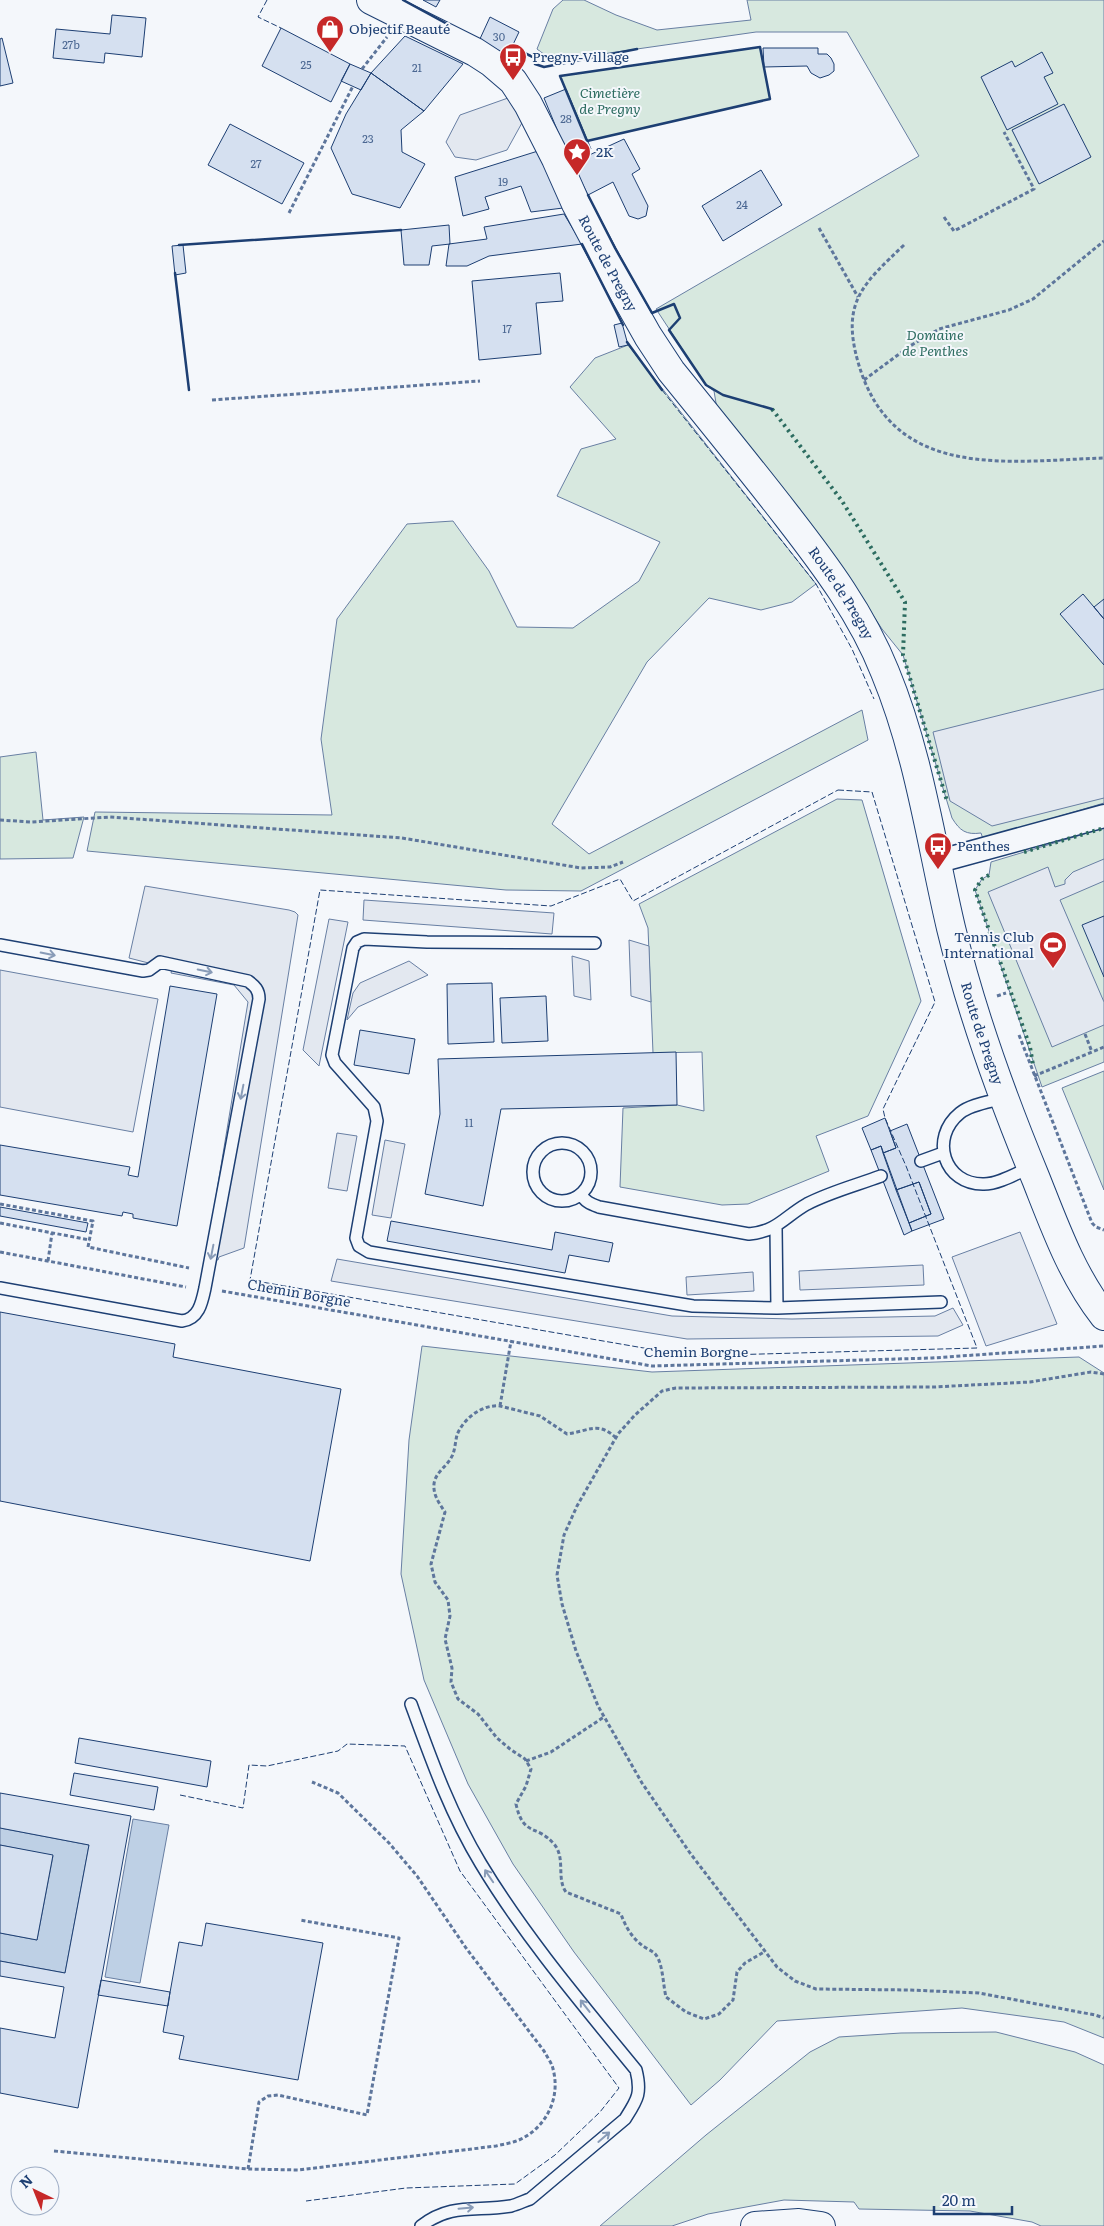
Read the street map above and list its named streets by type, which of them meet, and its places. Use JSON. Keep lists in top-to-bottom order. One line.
{"streets":{"street":["Route de Pregny"],"path":["Chemin Borgne"]},"parks":["Cimetière de Pregny","Domaine de Penthes"],"places":{"shop":["Objectif Beauté"],"bus stop":["Pregny-Village","Penthes"],"place":["2K"],"sports":["Tennis Club International"]},"house_numbers":["30","27b","25","21","28","23","27","19","24","17","11"],"scale_bar":"20 m","north":"top left"}
